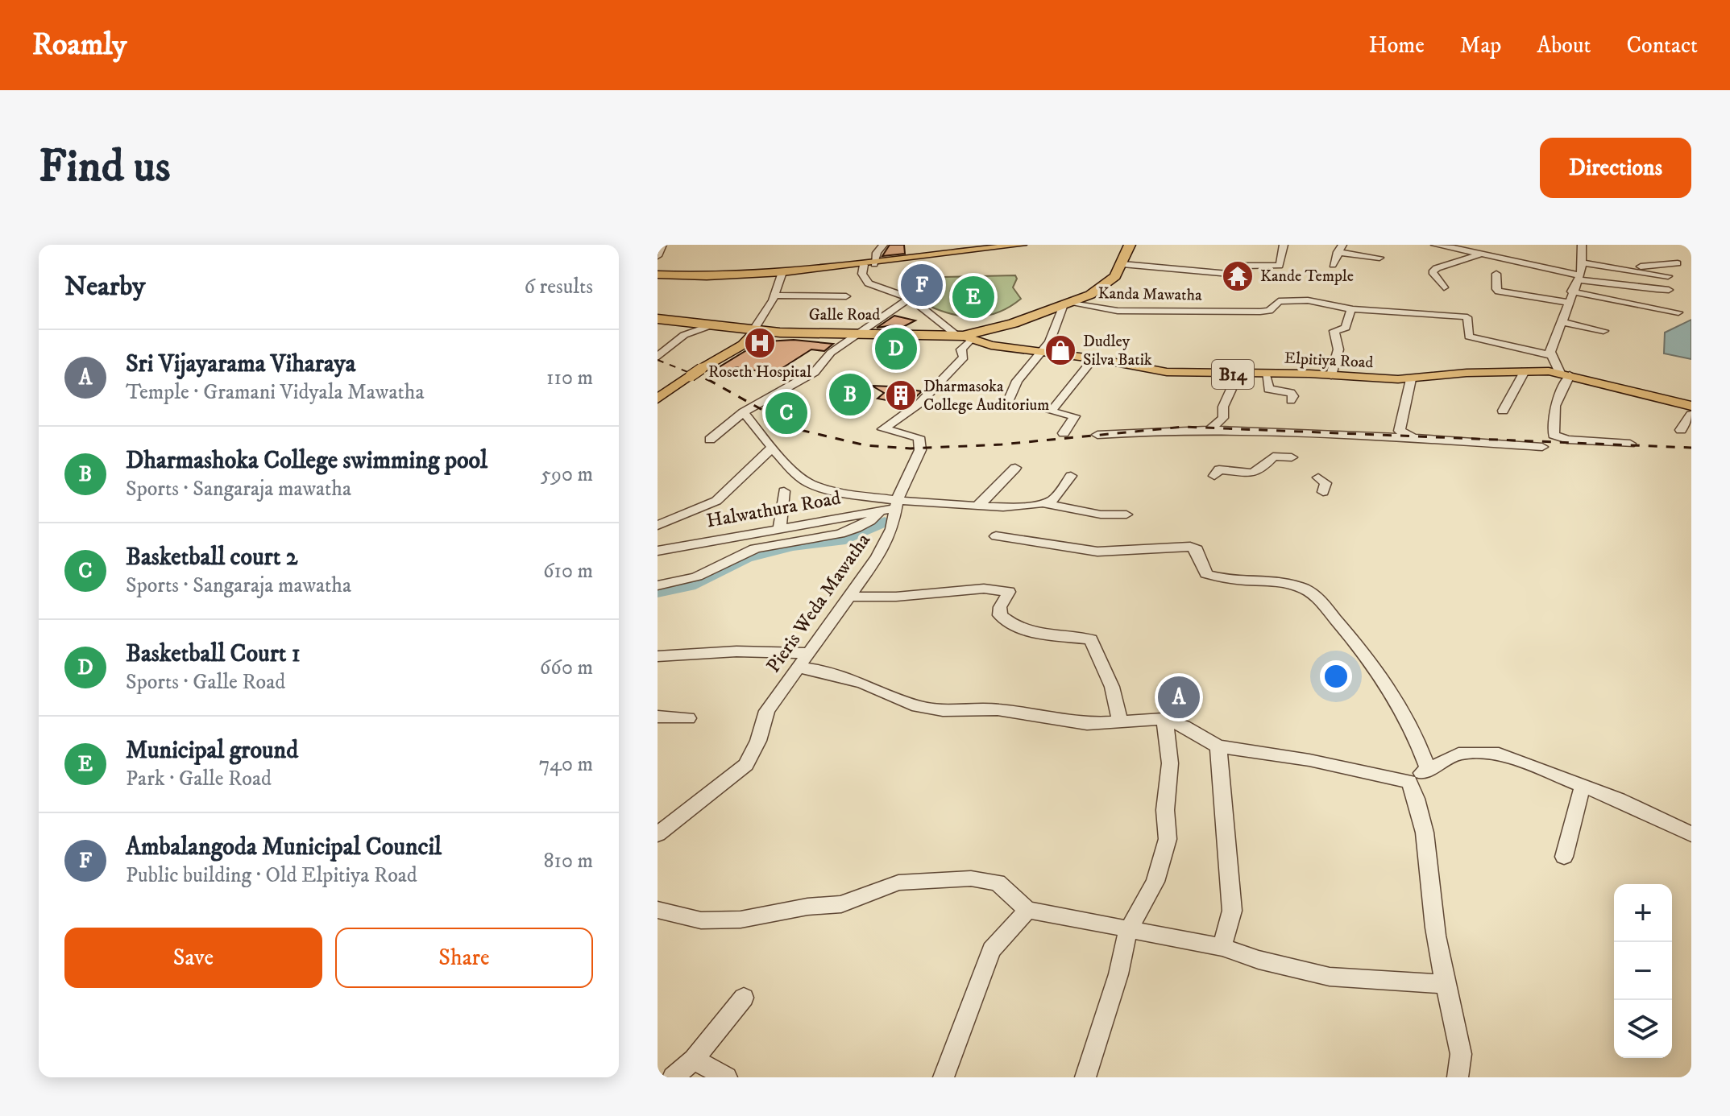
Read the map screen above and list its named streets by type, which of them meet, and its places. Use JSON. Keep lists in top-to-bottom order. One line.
{"streets":{"highway":["Galle Road"],"main road":["Elpitiya Road","B14"],"street":["Kanda Mawatha","Halwathura Road","Pieris Weda Mawatha"]},"crossings":[["Kanda Mawatha","Galle Road"],["Galle Road","Elpitiya Road"],["Galle Road","Pieris Weda Mawatha"],["Elpitiya Road","Pieris Weda Mawatha"],["Halwathura Road","Pieris Weda Mawatha"]],"places":{"temple":["Kande Temple"],"hospital":["Roseth Hospital"],"shop":["Dudley Silva Batik"],"building":["Dharmasoka College Auditorium"]},"page":{"header":"Roamly","nav":["Home","Map","About","Contact"],"buttons":["Directions",["Save","Share"]],"title":"Find us","heading":["Nearby","6 results"],"pins":["F","E","D","B","C","A"],"list":[{"mark":"A","name":"Sri Vijayarama Viharaya","note":"Temple · Gramani Vidyala Mawatha","value":"110 m"},{"mark":"B","name":"Dharmashoka College swimming pool","note":"Sports · Sangaraja mawatha","value":"590 m"},{"mark":"C","name":"Basketball court 2","note":"Sports · Sangaraja mawatha","value":"610 m"},{"mark":"D","name":"Basketball Court 1","note":"Sports · Galle Road","value":"660 m"},{"mark":"E","name":"Municipal ground","note":"Park · Galle Road","value":"740 m"},{"mark":"F","name":"Ambalangoda Municipal Council","note":"Public building · Old Elpitiya Road","value":"810 m"}],"map_buttons":["+","−"]}}
